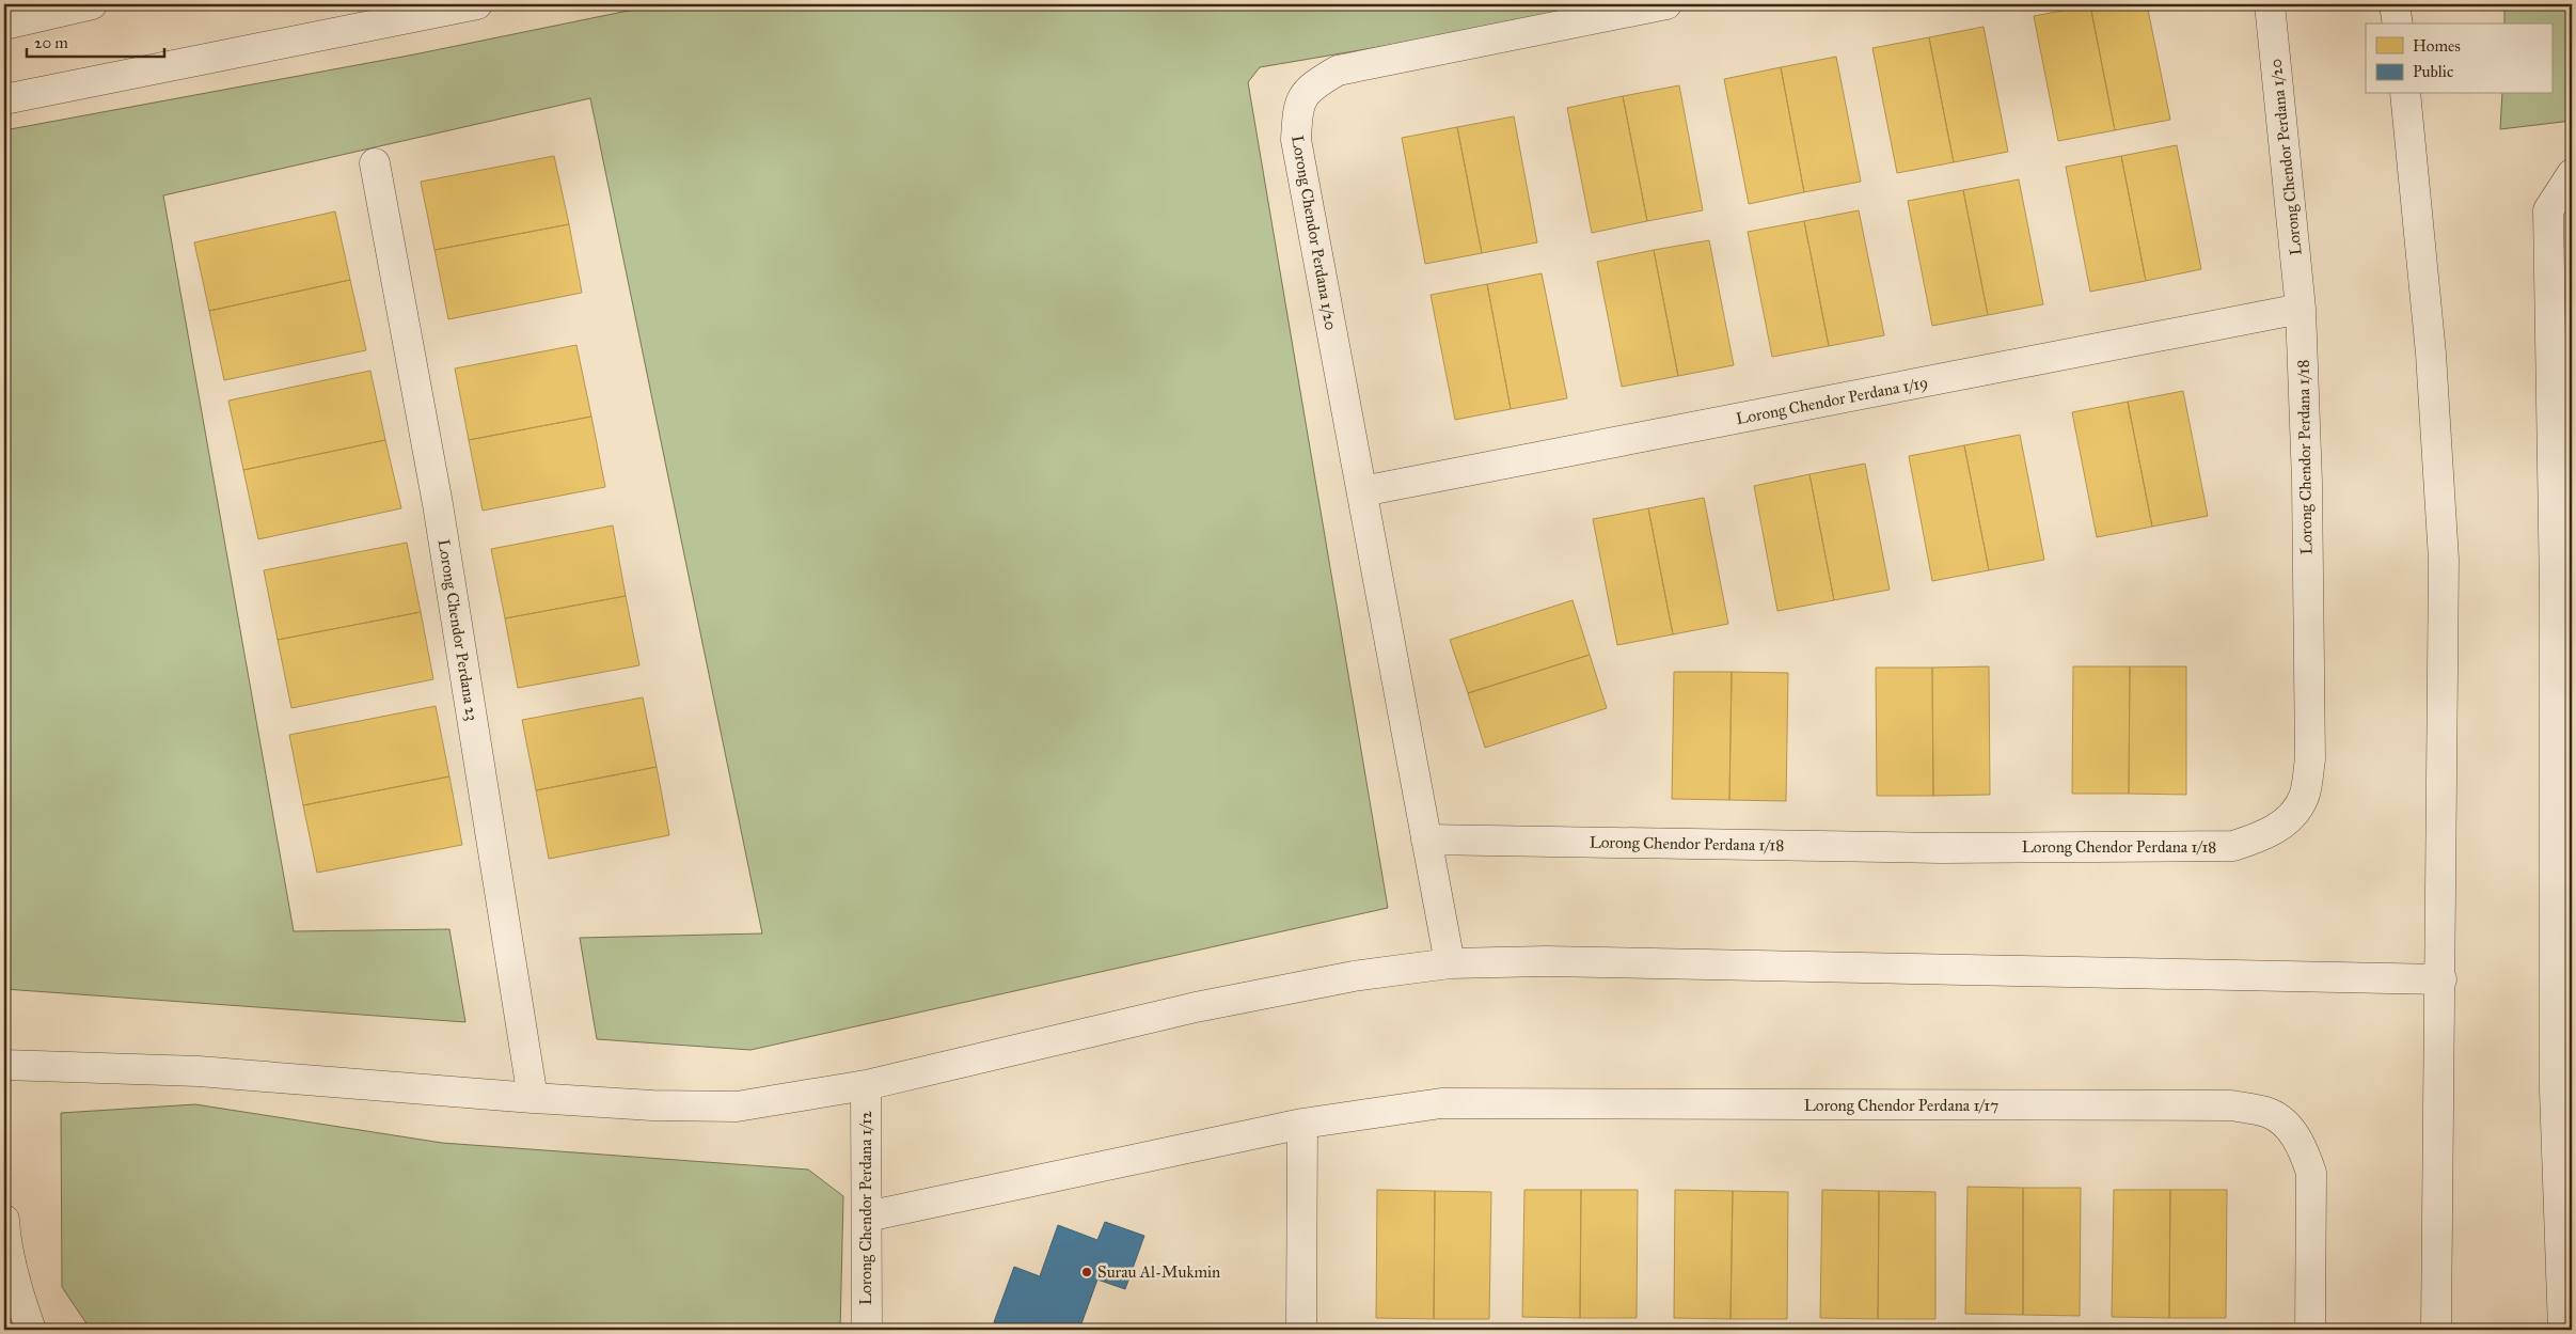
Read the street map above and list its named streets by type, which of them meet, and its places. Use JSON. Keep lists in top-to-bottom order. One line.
{"streets":{"street":["Lorong Chendor Perdana 1/20","Lorong Chendor Perdana 1/19","Lorong Chendor Perdana 1/18","Lorong Chendor Perdana 23","Lorong Chendor Perdana 1/17","Lorong Chendor Perdana 1/12"]},"crossings":[["Lorong Chendor Perdana 1/20","Lorong Chendor Perdana 1/19"],["Lorong Chendor Perdana 1/20","Lorong Chendor Perdana 1/18"],["Lorong Chendor Perdana 1/19","Lorong Chendor Perdana 1/18"],["Lorong Chendor Perdana 1/17","Lorong Chendor Perdana 1/12"]],"places":["Surau Al-Mukmin"],"legend":["Homes","Public"],"scale_bar":"20 m"}
